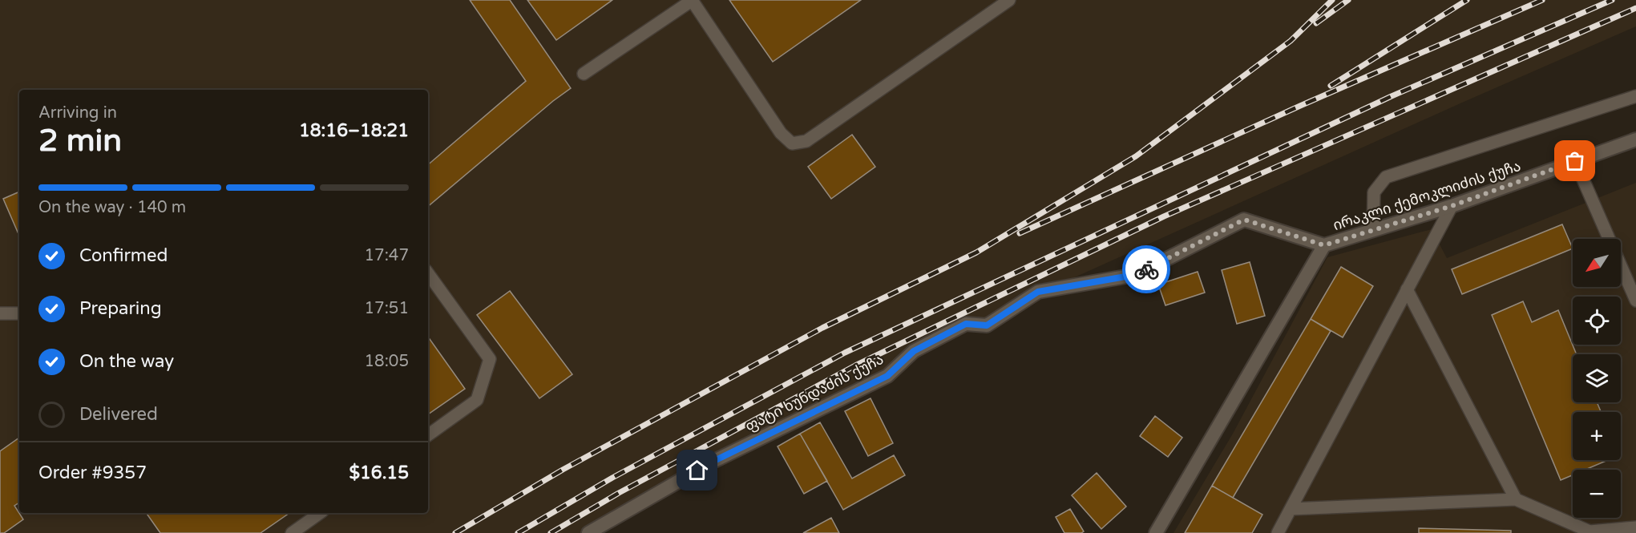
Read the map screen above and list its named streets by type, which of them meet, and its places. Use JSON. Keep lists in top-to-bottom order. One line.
{"streets":{"street":["ირაკლი ქემოკლიძის ქუჩა","ფატი ხუნდაძის ქუჩა"]},"crossings":[["ირაკლი ქემოკლიძის ქუჩა","ფატი ხუნდაძის ქუჩა"]],"north":"bottom left","page":{"heading":["2 min","Arriving in","18:16–18:21"],"panel":["Order #9357","$16.15"],"bar":"On the way · 140 m","list":[["Confirmed","17:47"],["Preparing","17:51"],["On the way","18:05"],"Delivered"],"map_buttons":["+","−"]}}
